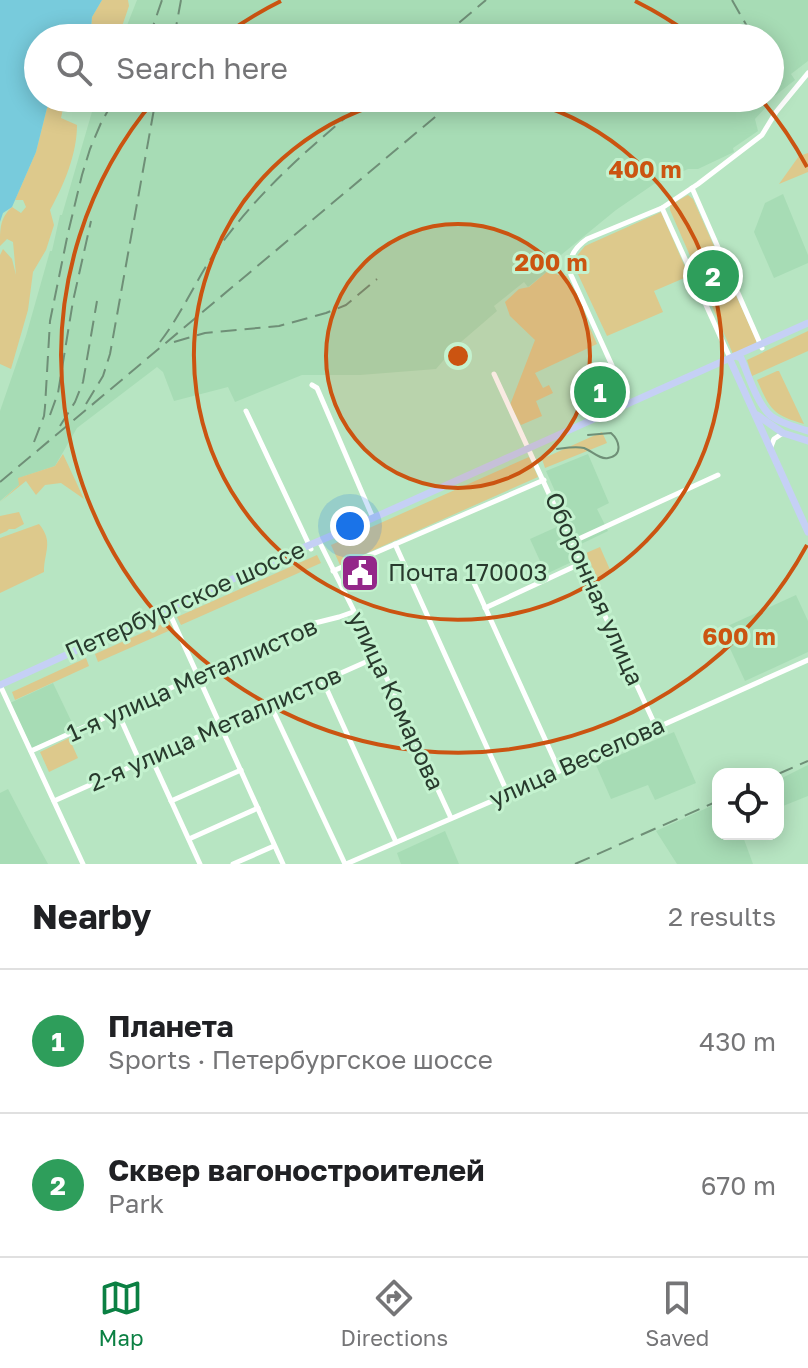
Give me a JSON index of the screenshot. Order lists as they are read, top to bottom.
{
  "streets": {
    "main road": ["Петербургское шоссе"],
    "street": [
      "Оборонная улица",
      "1-я улица Металлистов",
      "улица Комарова",
      "2-я улица Металлистов",
      "улица Веселова"
    ]
  },
  "crossings": [
    ["Оборонная улица", "Петербургское шоссе"],
    ["Оборонная улица", "улица Веселова"],
    ["Петербургское шоссе", "улица Комарова"],
    ["1-я улица Металлистов", "улица Комарова"],
    ["улица Комарова", "2-я улица Металлистов"],
    ["улица Комарова", "улица Веселова"]
  ],
  "places": {
    "public building": ["Почта 170003"]
  },
  "page": {
    "search": "Search here",
    "pins": ["2", "1"],
    "heading": ["Nearby", "2 results"],
    "list": [
      {
        "mark": "1",
        "name": "Планета",
        "note": "Sports · Петербургское шоссе",
        "value": "430 m"
      },
      {
        "mark": "2",
        "name": "Сквер вагоностроителей",
        "note": "Park",
        "value": "670 m"
      }
    ],
    "nav": ["Map", "Directions", "Saved"]
  },
  "rings": ["400 m", "200 m", "600 m"]
}
